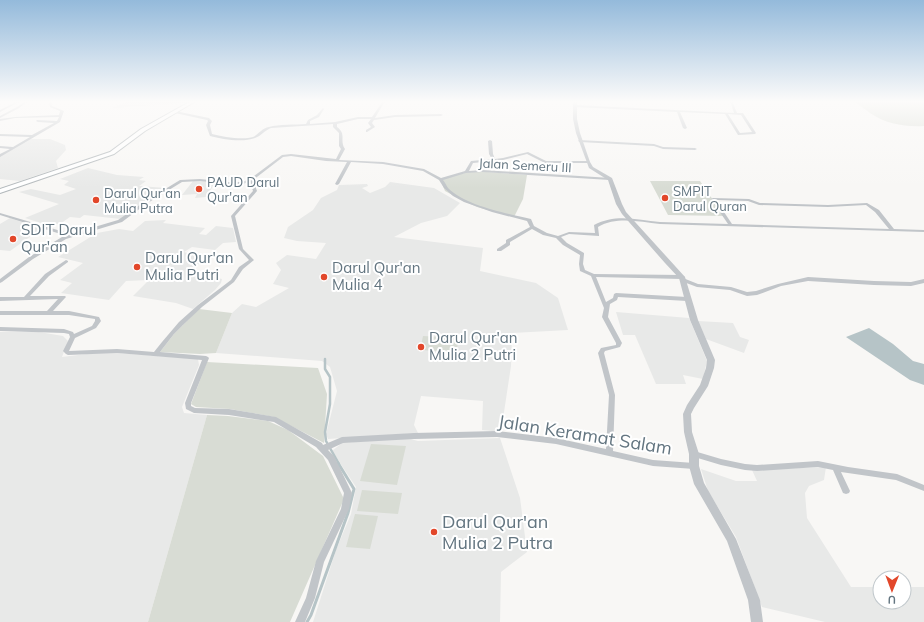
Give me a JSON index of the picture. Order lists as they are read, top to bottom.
{
  "streets": {
    "street": ["Jalan Semeru III", "Jalan Keramat Salam"]
  },
  "places": [
    "PAUD Darul Qur'an",
    "SMPIT Darul Quran",
    "Darul Qur'an Mulia Putra",
    "SDIT Darul Qur'an",
    "Darul Qur'an Mulia Putri",
    "Darul Qur'an Mulia 4",
    "Darul Qur'an Mulia 2 Putri",
    "Darul Qur'an Mulia 2 Putra"
  ],
  "north": "bottom"
}
